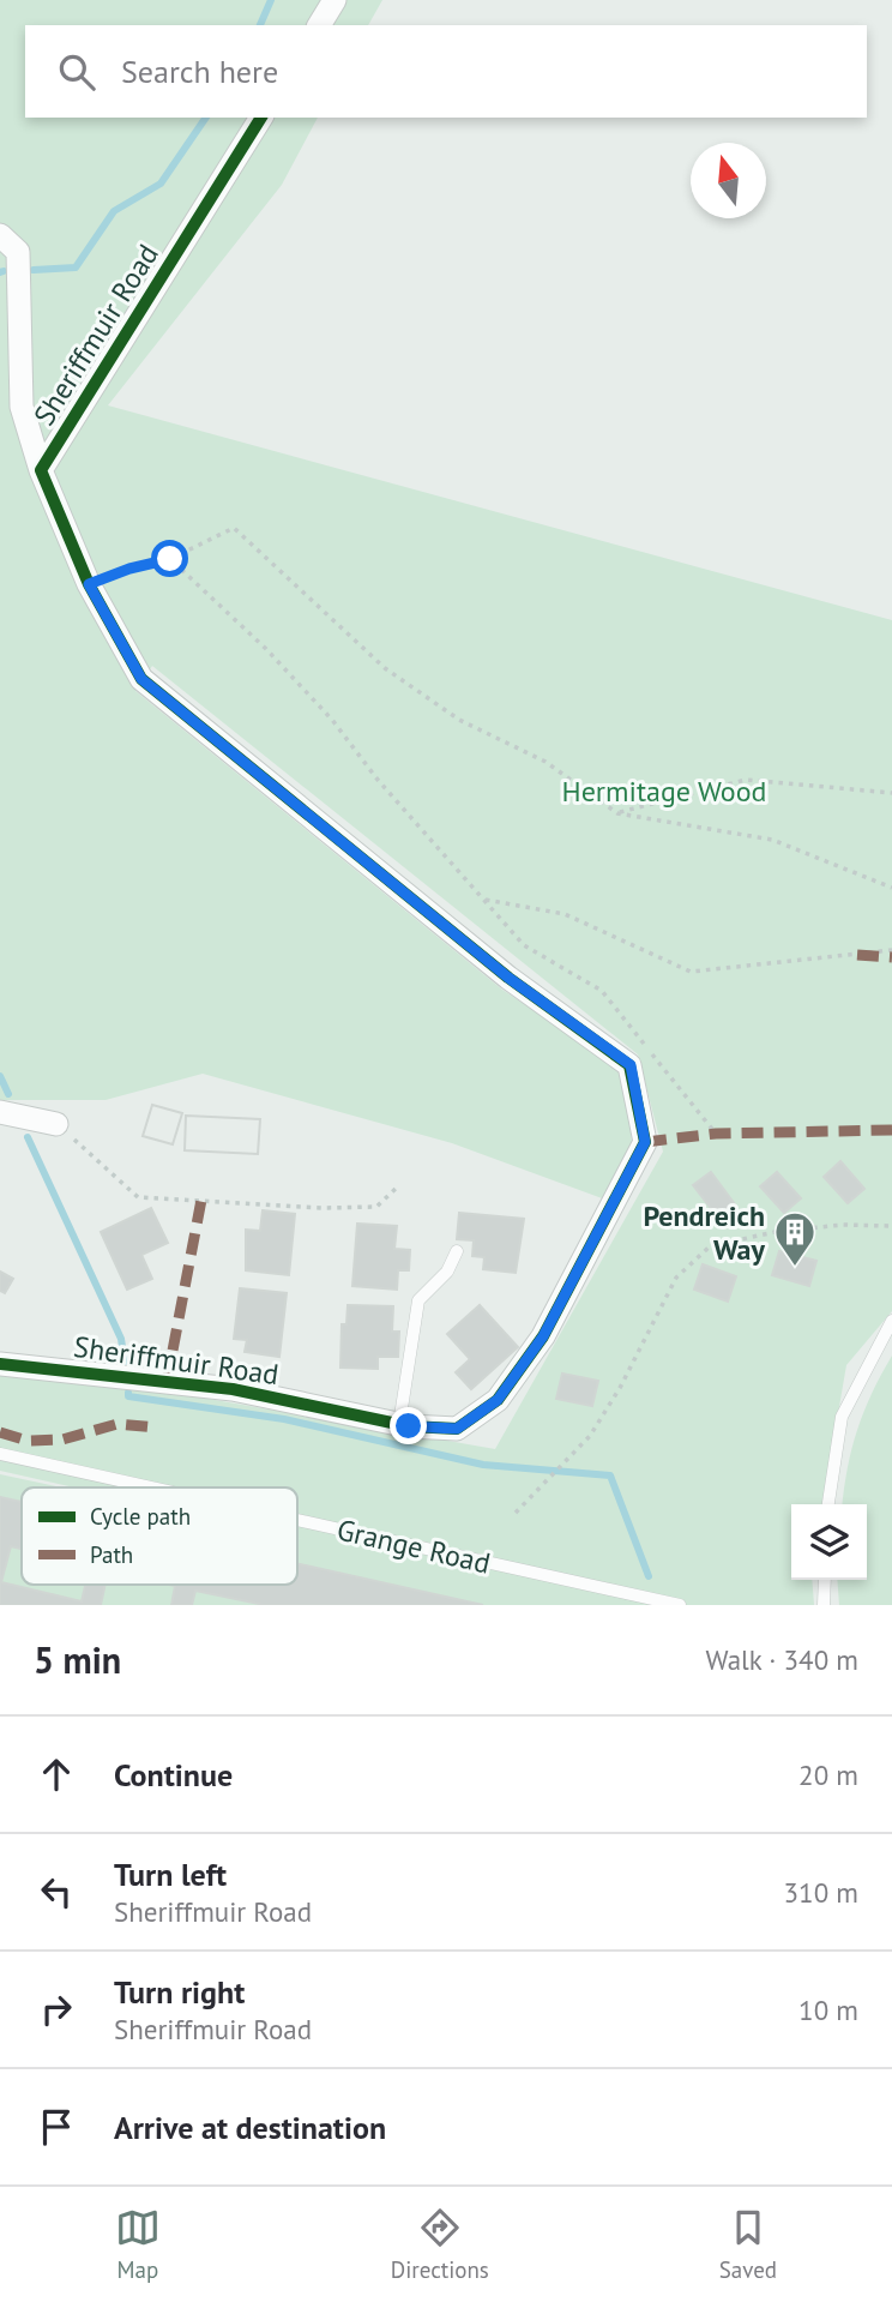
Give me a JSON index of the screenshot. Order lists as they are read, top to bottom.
{
  "streets": {
    "street": ["Sheriffmuir Road"],
    "lane": ["Grange Road"]
  },
  "parks": ["Hermitage Wood"],
  "places": {
    "building": ["Pendreich Way"]
  },
  "legend": ["Cycle path", "Path"],
  "north": "top",
  "page": {
    "search": "Search here",
    "heading": ["5 min", "Walk · 340 m"],
    "list": [
      ["Continue", "20 m"],
      ["Turn left", "Sheriffmuir Road", "310 m"],
      ["Turn right", "Sheriffmuir Road", "10 m"],
      "Arrive at destination"
    ],
    "nav": ["Map", "Directions", "Saved"]
  }
}
